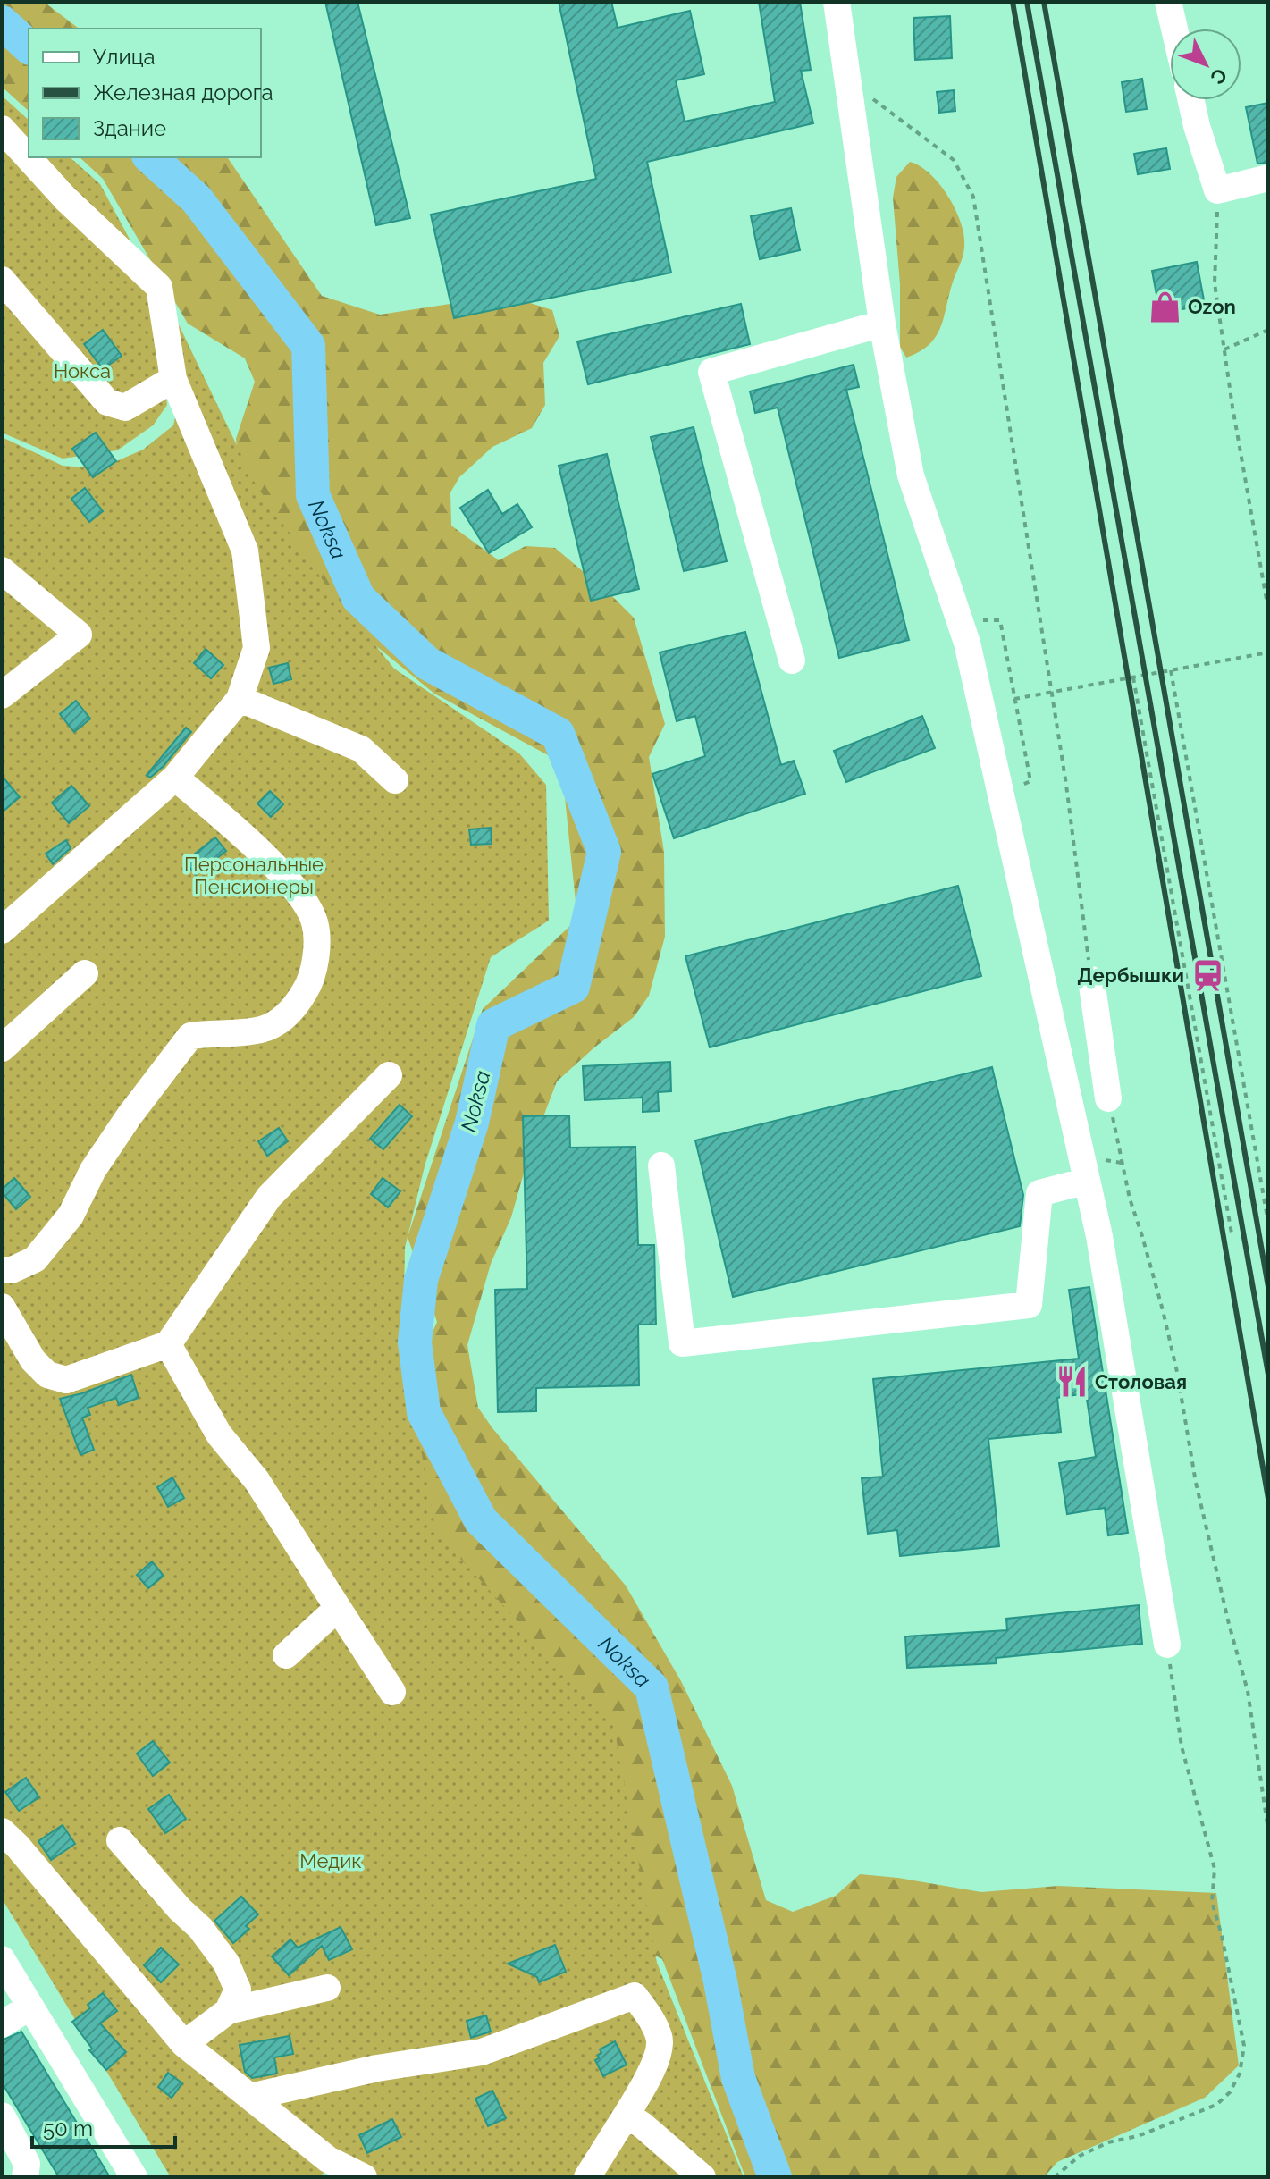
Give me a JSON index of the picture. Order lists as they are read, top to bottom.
{
  "water": ["Noksa"],
  "parks": ["Нокса", "Персональные Пенсионеры", "Медик"],
  "places": {
    "shop": ["Ozon"],
    "station": ["Дербышки"],
    "restaurant": ["Столовая"]
  },
  "legend": ["Улица", "Железная дорога", "Здание"],
  "scale_bar": "50 m",
  "north": "bottom right"
}
